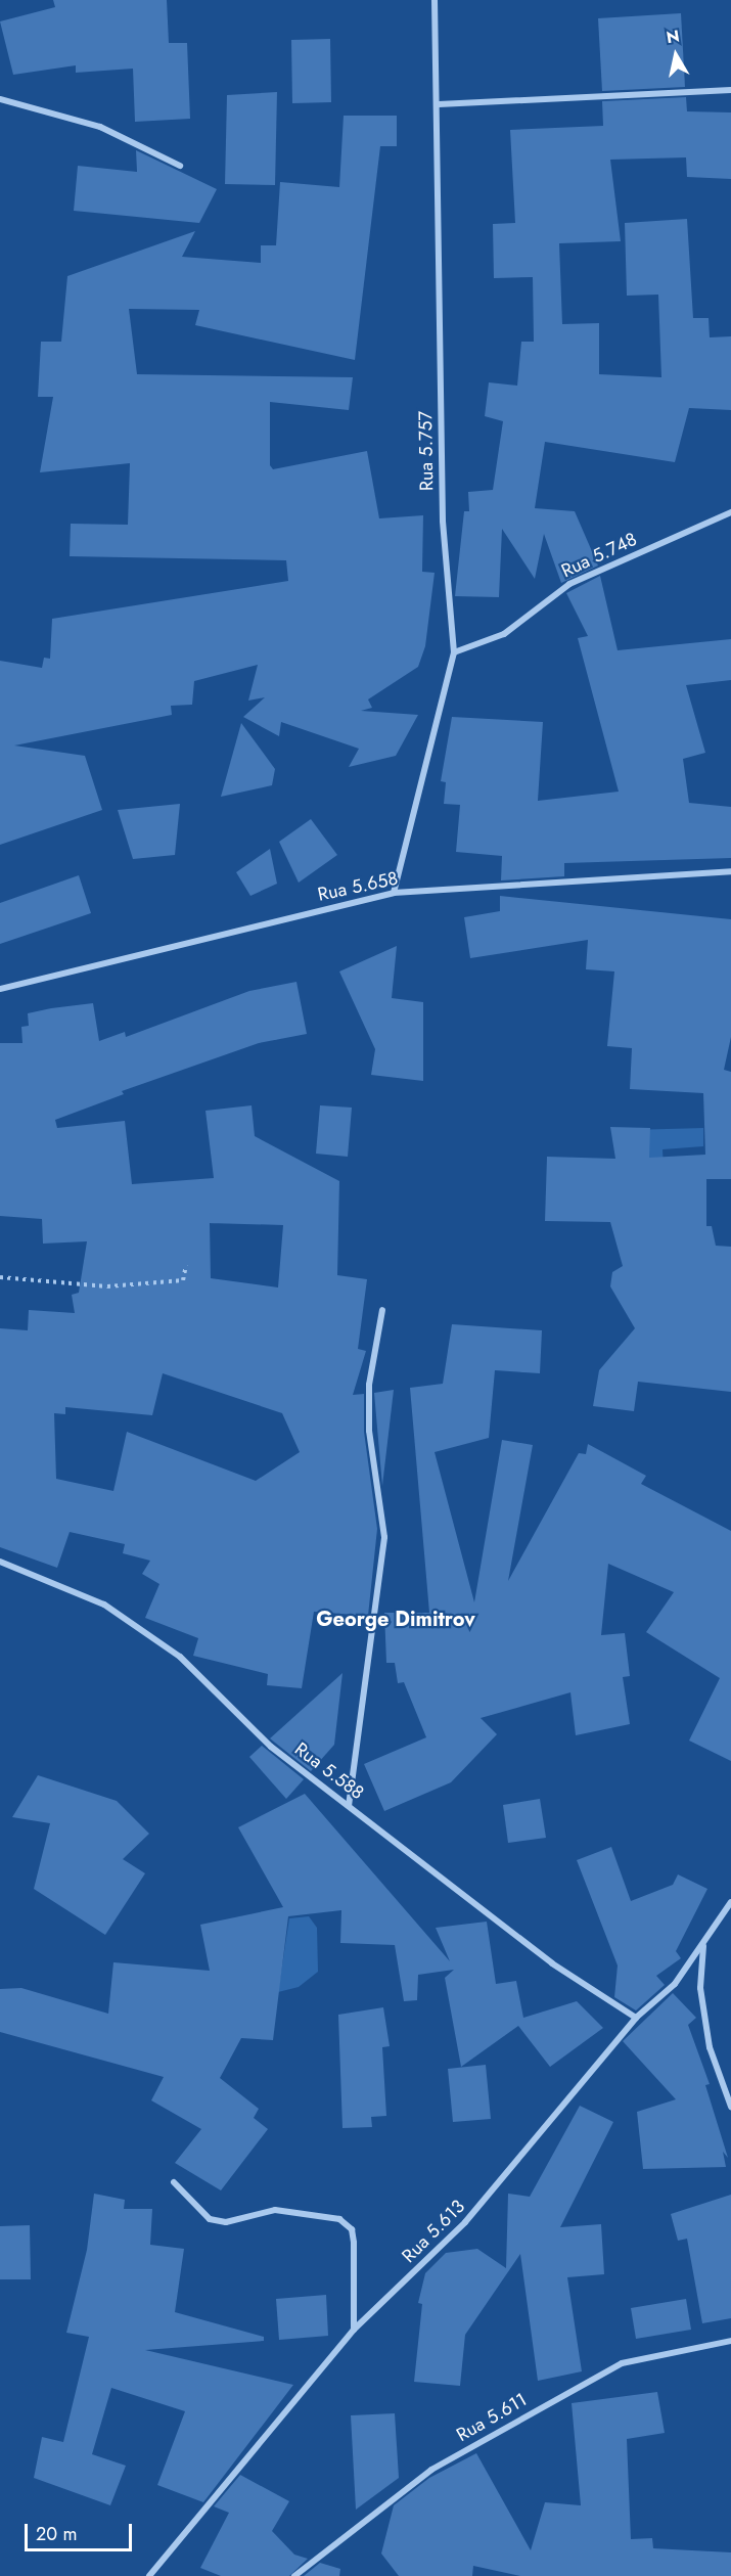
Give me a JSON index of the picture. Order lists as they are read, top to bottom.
{
  "streets": {
    "street": [
      "Rua 5.757",
      "Rua 5.748",
      "Rua 5.658",
      "Rua 5.588",
      "Rua 5.613",
      "Rua 5.611"
    ]
  },
  "crossings": [
    ["Rua 5.757", "Rua 5.748"],
    ["Rua 5.757", "Rua 5.658"],
    ["Rua 5.588", "Rua 5.613"]
  ],
  "districts": ["George Dimitrov"],
  "scale_bar": "20 m",
  "north": "top"
}
